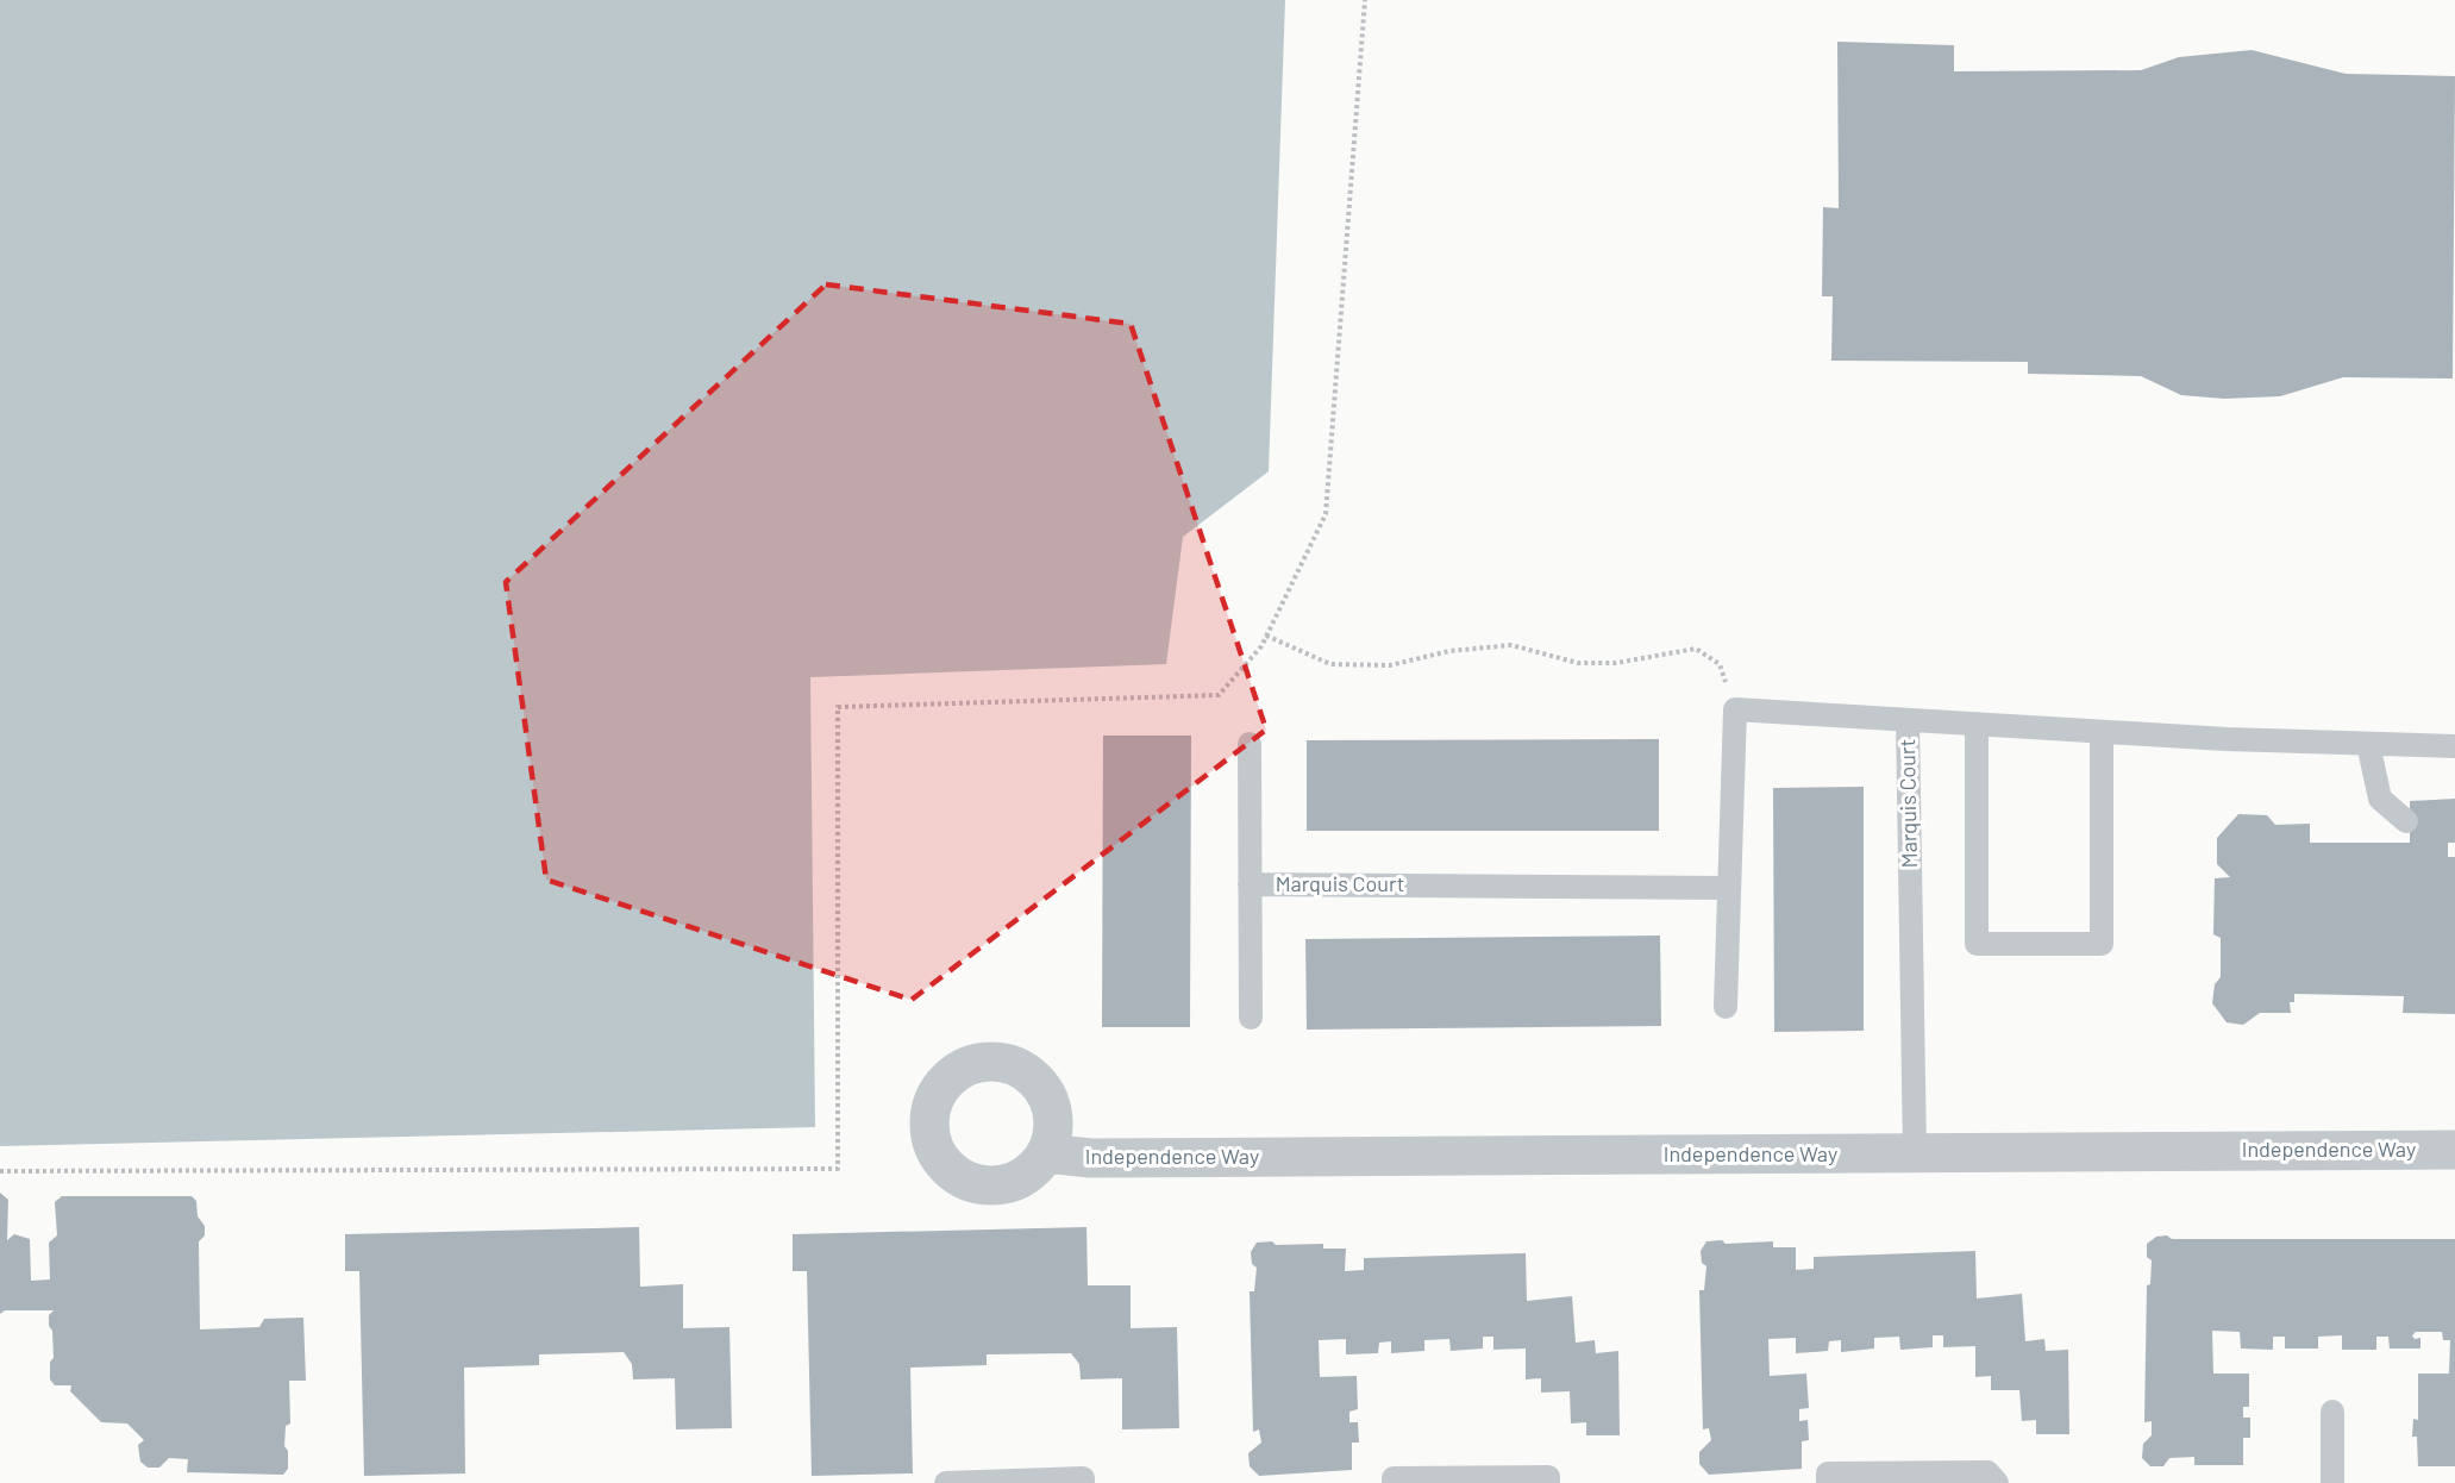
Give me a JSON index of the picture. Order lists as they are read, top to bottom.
{
  "streets": {
    "street": ["Independence Way"],
    "lane": ["Marquis Court"]
  },
  "crossings": [
    ["Marquis Court", "Independence Way"]
  ]
}
